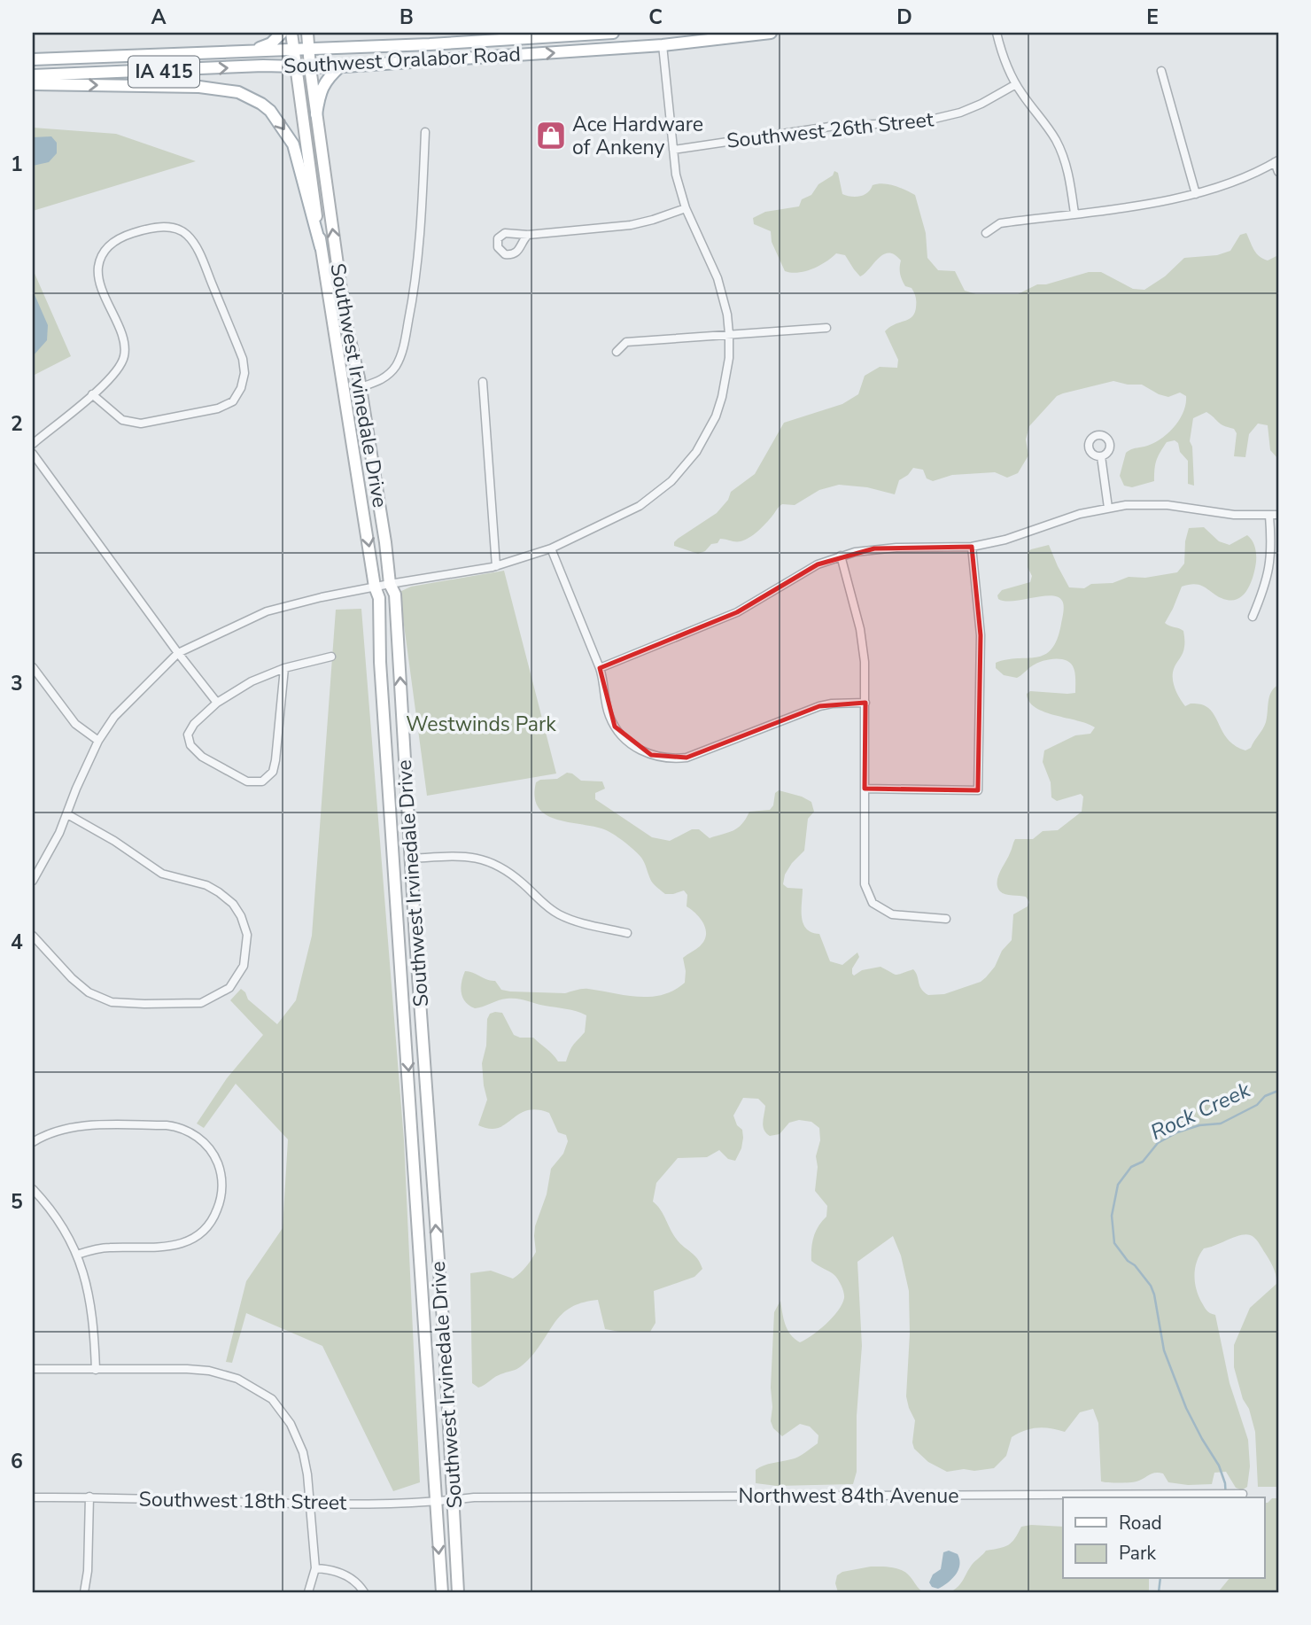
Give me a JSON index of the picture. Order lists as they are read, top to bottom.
{
  "streets": {
    "main road": ["Southwest Oralabor Road", "IA 415", "Southwest Irvinedale Drive"],
    "street": ["Southwest 26th Street", "Northwest 84th Avenue", "Southwest 18th Street"]
  },
  "crossings": [
    ["Southwest Oralabor Road", "Southwest Irvinedale Drive"],
    ["Southwest Irvinedale Drive", "Northwest 84th Avenue"],
    ["Southwest Irvinedale Drive", "Southwest 18th Street"],
    ["Northwest 84th Avenue", "Southwest 18th Street"]
  ],
  "water": ["Rock Creek"],
  "parks": ["Westwinds Park"],
  "places": {
    "shop": ["Ace Hardware of Ankeny"]
  },
  "legend": ["Road", "Park"],
  "grid": {
    "columns": [
      "A",
      "B",
      "C",
      "D",
      "E"
    ],
    "rows": [
      "1",
      "2",
      "3",
      "4",
      "5",
      "6"
    ]
  }
}
